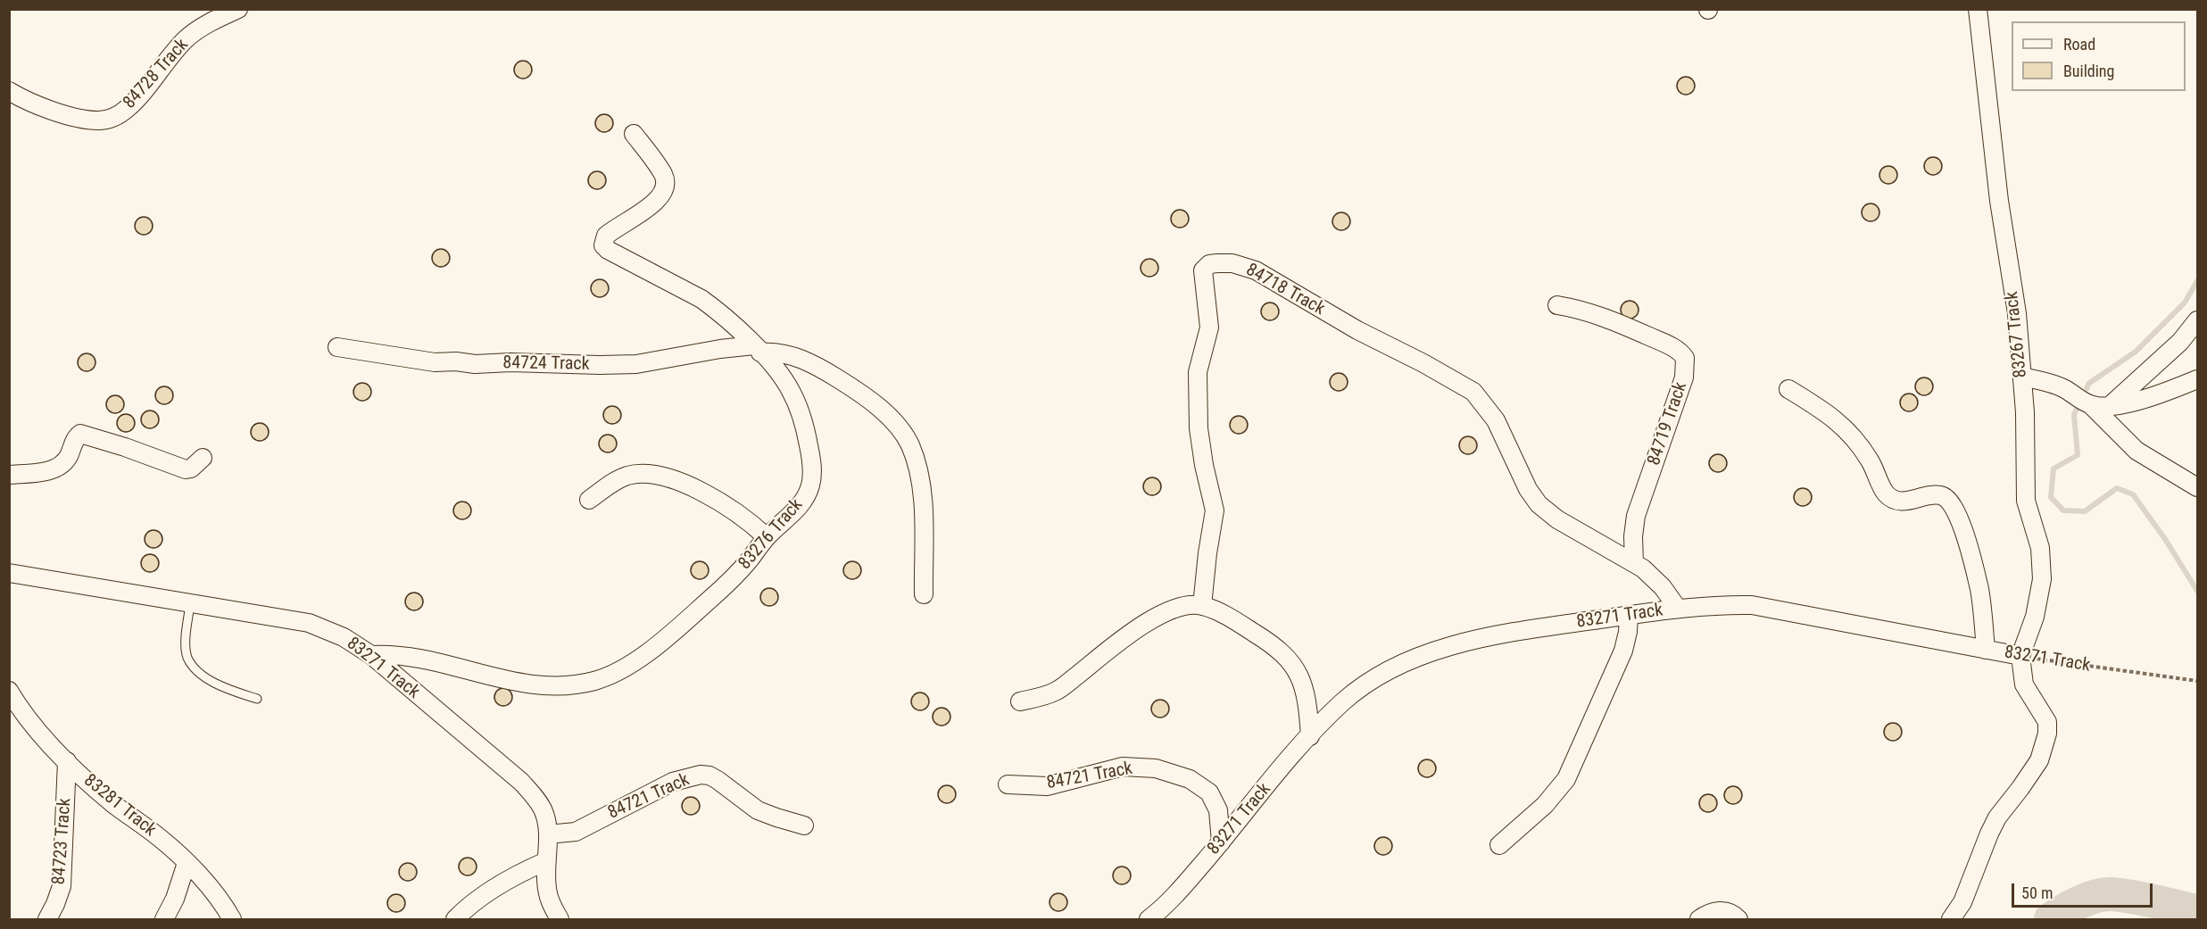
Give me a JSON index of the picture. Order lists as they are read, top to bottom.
{
  "streets": {
    "street": [
      "84728 Track",
      "84718 Track",
      "83267 Track",
      "84724 Track",
      "84719 Track",
      "83276 Track",
      "83271 Track",
      "84721 Track",
      "83281 Track",
      "84723 Track"
    ]
  },
  "crossings": [
    ["84718 Track", "84719 Track"],
    ["84718 Track", "83271 Track"],
    ["83267 Track", "83271 Track"],
    ["84724 Track", "83276 Track"],
    ["83276 Track", "83271 Track"],
    ["83271 Track", "84721 Track"],
    ["83281 Track", "84723 Track"]
  ],
  "legend": ["Road", "Building"],
  "scale_bar": "50 m"
}
